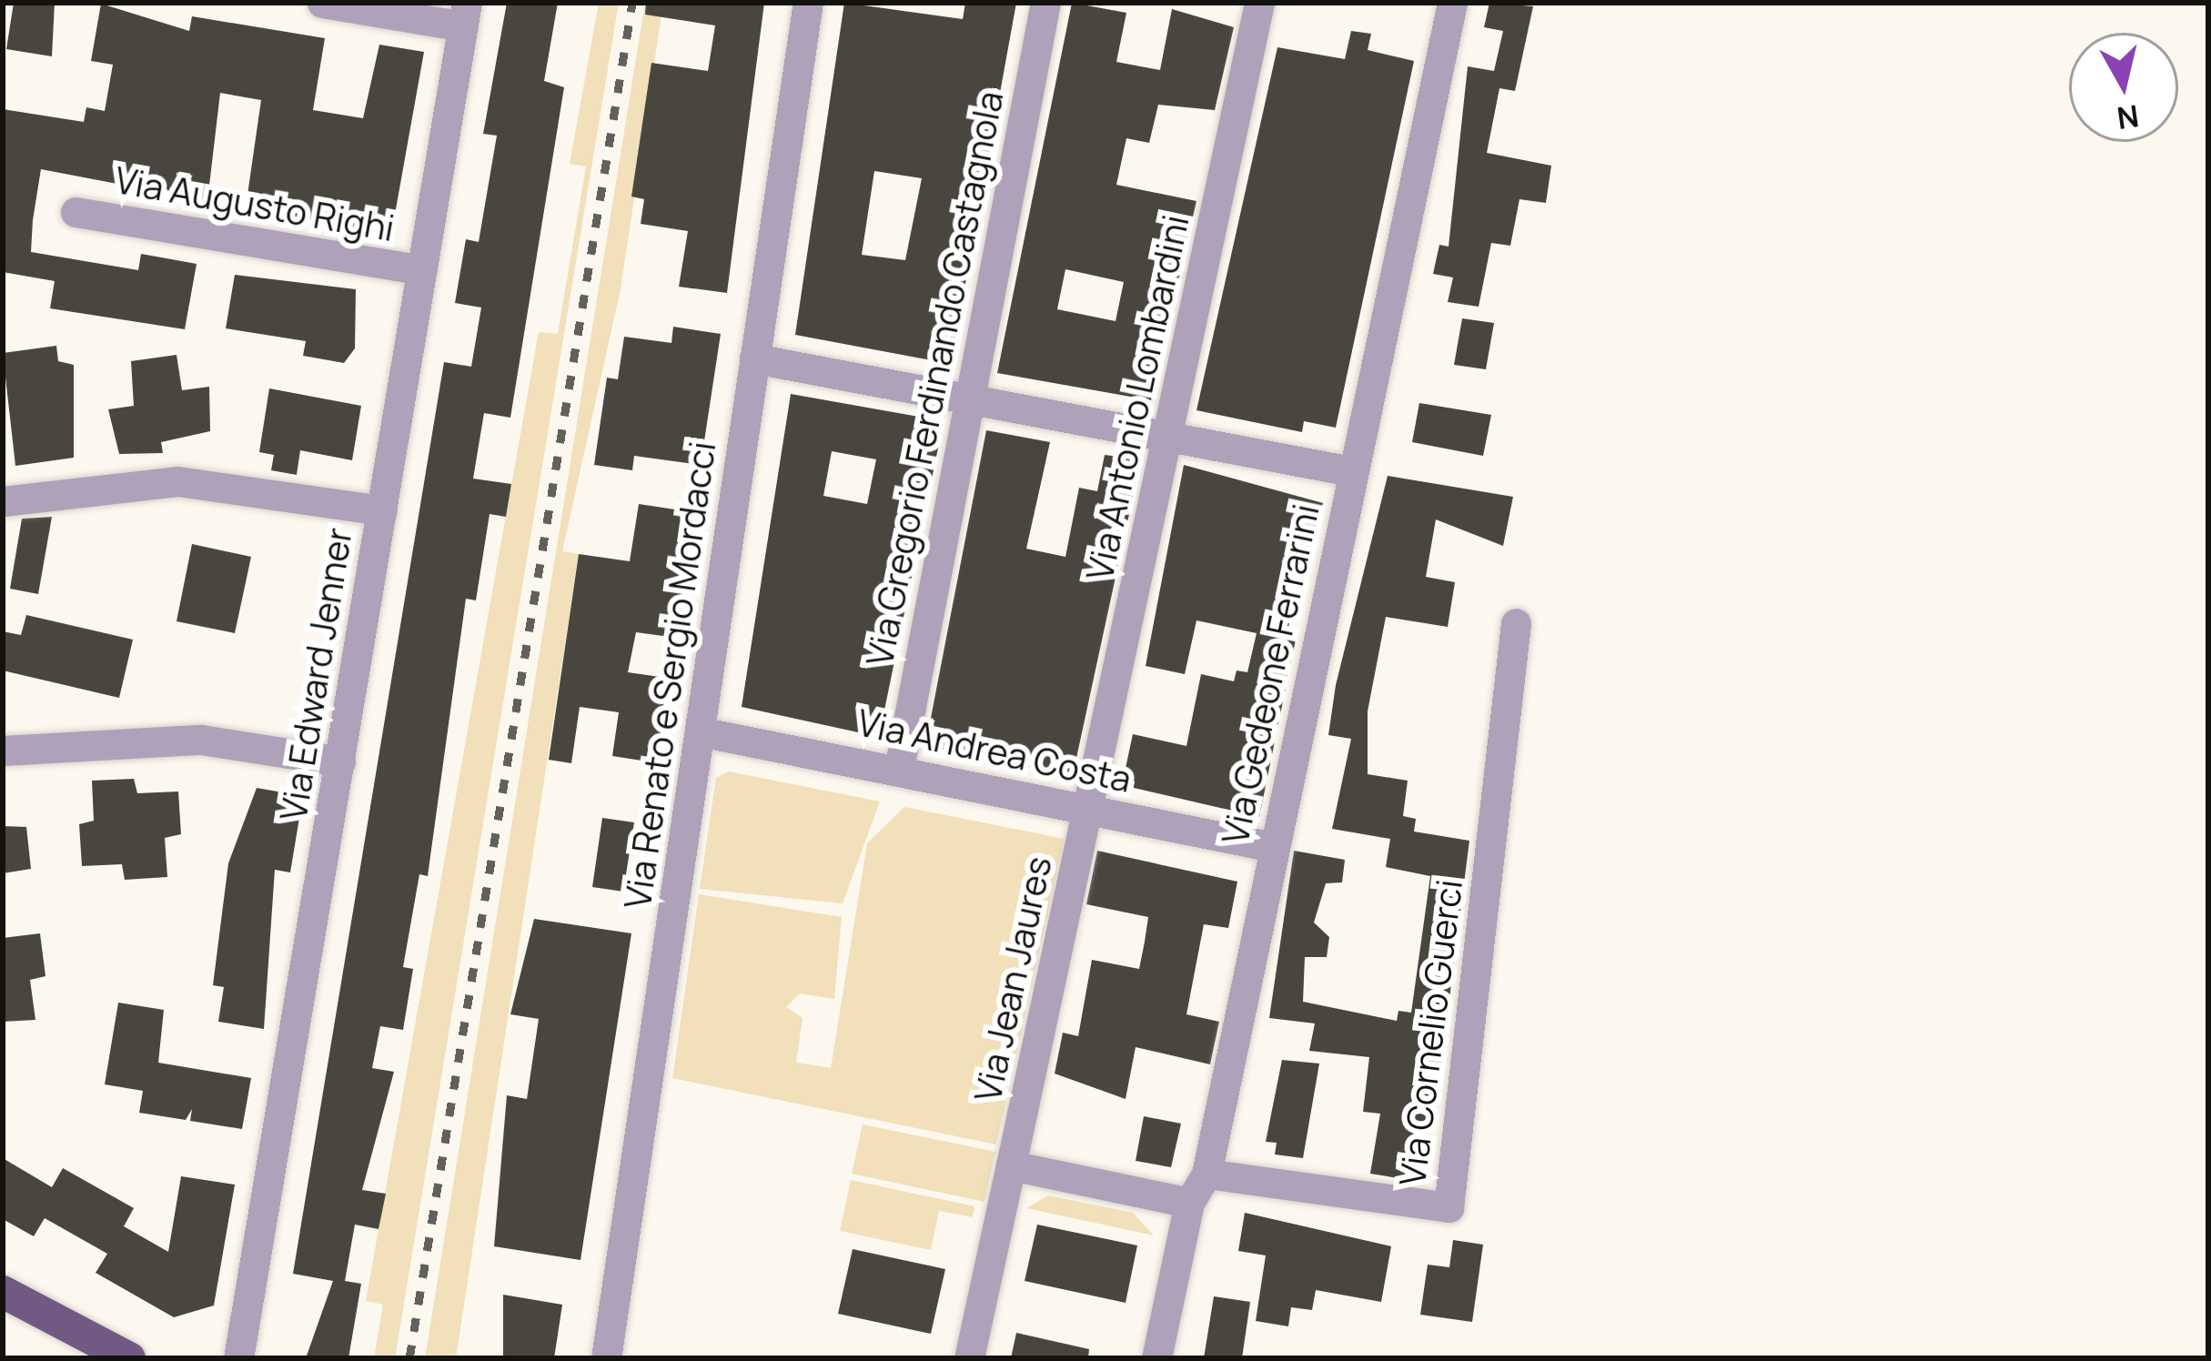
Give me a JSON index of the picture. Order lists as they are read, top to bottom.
{
  "streets": {
    "street": [
      "Via Augusto Righi",
      "Via Gregorio Ferdinando Castagnola",
      "Via Antonio Lombardini",
      "Via Edward Jenner",
      "Via Gedeone Ferrarini",
      "Via Renato e Sergio Mordacci",
      "Via Andrea Costa",
      "Via Jean Jaures",
      "Via Cornelio Guerci"
    ]
  },
  "crossings": [
    ["Via Augusto Righi", "Via Edward Jenner"],
    ["Via Gregorio Ferdinando Castagnola", "Via Andrea Costa"],
    ["Via Antonio Lombardini", "Via Andrea Costa"],
    ["Via Antonio Lombardini", "Via Jean Jaures"],
    ["Via Gedeone Ferrarini", "Via Andrea Costa"],
    ["Via Gedeone Ferrarini", "Via Cornelio Guerci"],
    ["Via Renato e Sergio Mordacci", "Via Andrea Costa"],
    ["Via Andrea Costa", "Via Jean Jaures"]
  ],
  "north": "bottom"
}
